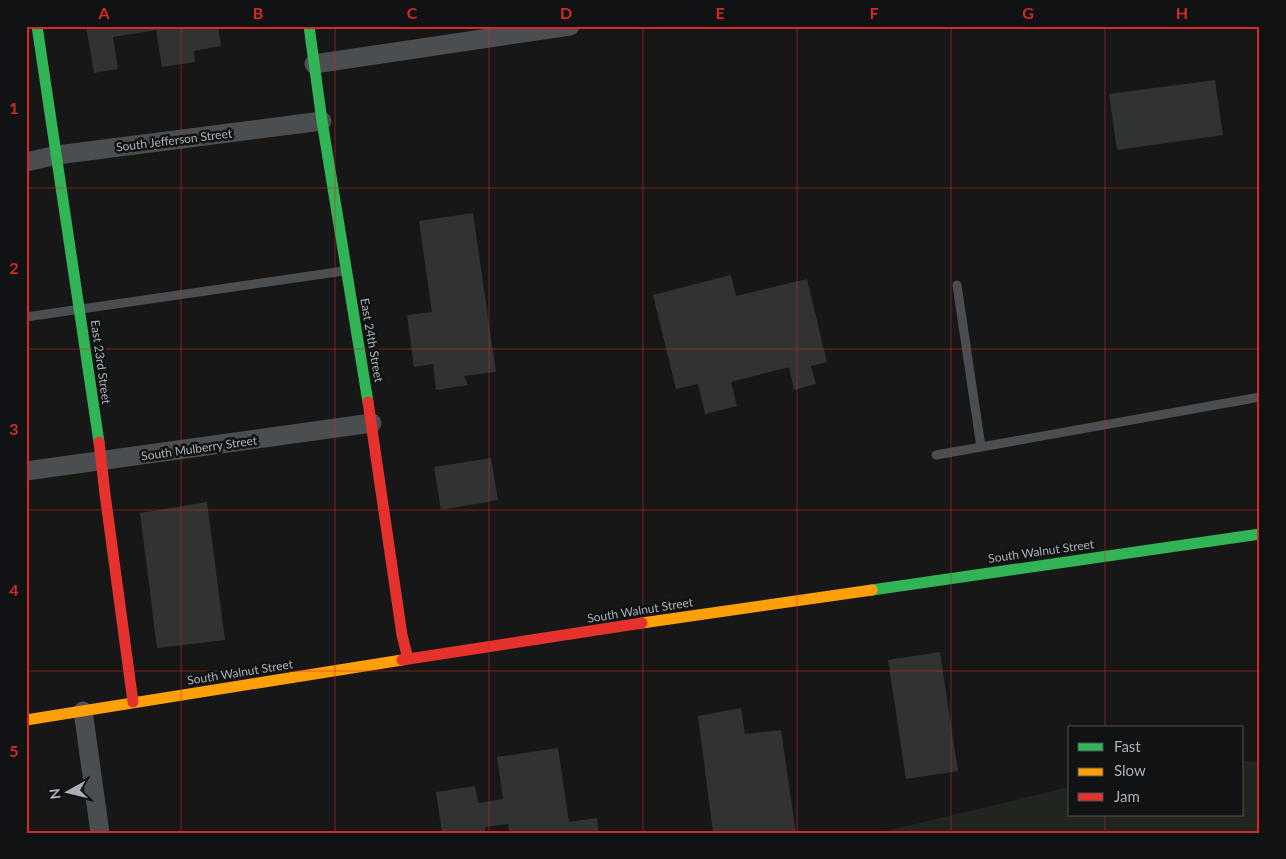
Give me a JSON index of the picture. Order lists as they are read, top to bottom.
{
  "streets": {
    "street": [
      "South Jefferson Street",
      "East 24th Street",
      "East 23rd Street",
      "South Mulberry Street",
      "South Walnut Street"
    ]
  },
  "crossings": [
    ["South Jefferson Street", "East 24th Street"],
    ["South Jefferson Street", "East 23rd Street"],
    ["East 24th Street", "South Mulberry Street"],
    ["East 24th Street", "South Walnut Street"],
    ["East 23rd Street", "South Mulberry Street"],
    ["East 23rd Street", "South Walnut Street"]
  ],
  "legend": ["Fast", "Slow", "Jam"],
  "north": "left",
  "grid": {
    "columns": [
      "A",
      "B",
      "C",
      "D",
      "E",
      "F",
      "G",
      "H"
    ],
    "rows": [
      "1",
      "2",
      "3",
      "4",
      "5"
    ]
  }
}
